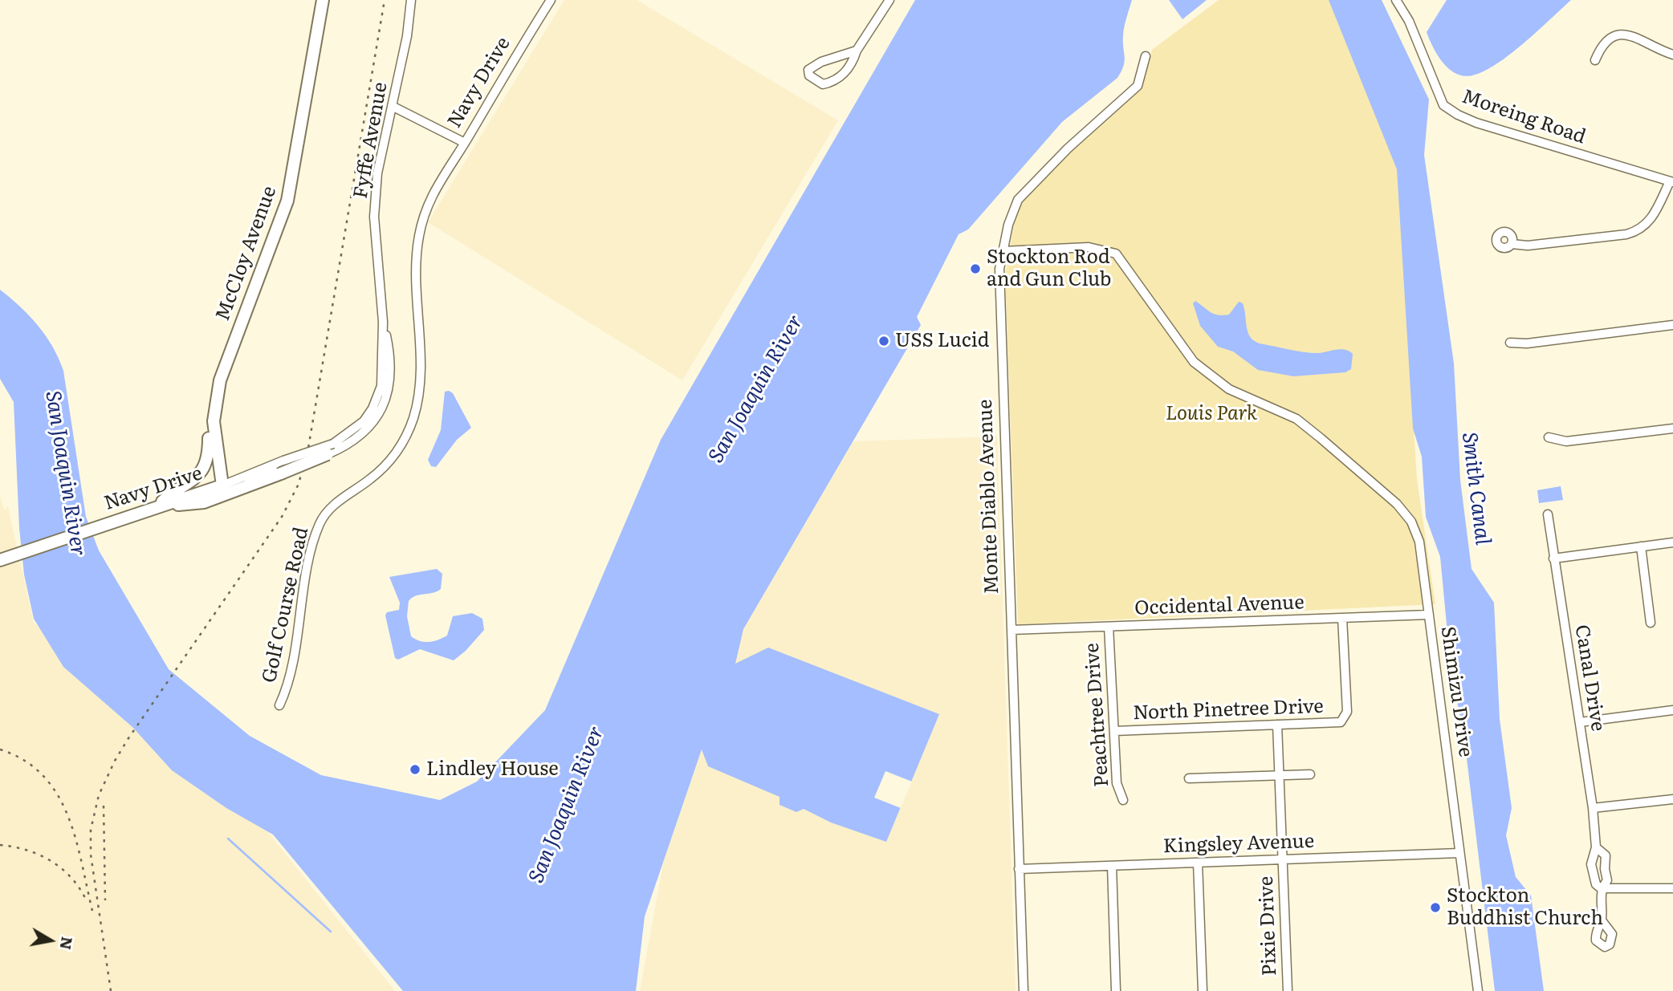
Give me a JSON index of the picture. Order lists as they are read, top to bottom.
{
  "streets": {
    "street": [
      "Navy Drive",
      "Moreing Road",
      "Fyffe Avenue",
      "McCloy Avenue",
      "Monte Diablo Avenue",
      "Golf Course Road",
      "Occidental Avenue",
      "Canal Drive",
      "Shimizu Drive",
      "North Pinetree Drive",
      "Peachtree Drive",
      "Kingsley Avenue",
      "Pixie Drive"
    ]
  },
  "crossings": [
    ["Navy Drive", "McCloy Avenue"],
    ["Navy Drive", "Golf Course Road"],
    ["Monte Diablo Avenue", "Occidental Avenue"],
    ["Monte Diablo Avenue", "Shimizu Drive"],
    ["Monte Diablo Avenue", "Kingsley Avenue"],
    ["Occidental Avenue", "Shimizu Drive"],
    ["Occidental Avenue", "North Pinetree Drive"],
    ["Occidental Avenue", "Peachtree Drive"],
    ["Shimizu Drive", "Kingsley Avenue"],
    ["North Pinetree Drive", "Peachtree Drive"],
    ["North Pinetree Drive", "Pixie Drive"],
    ["Kingsley Avenue", "Pixie Drive"]
  ],
  "water": ["San Joaquin River", "Smith Canal"],
  "parks": ["Louis Park"],
  "places": [
    "Stockton Rod and Gun Club",
    "USS Lucid",
    "Lindley House",
    "Stockton Buddhist Church"
  ],
  "north": "right"
}
